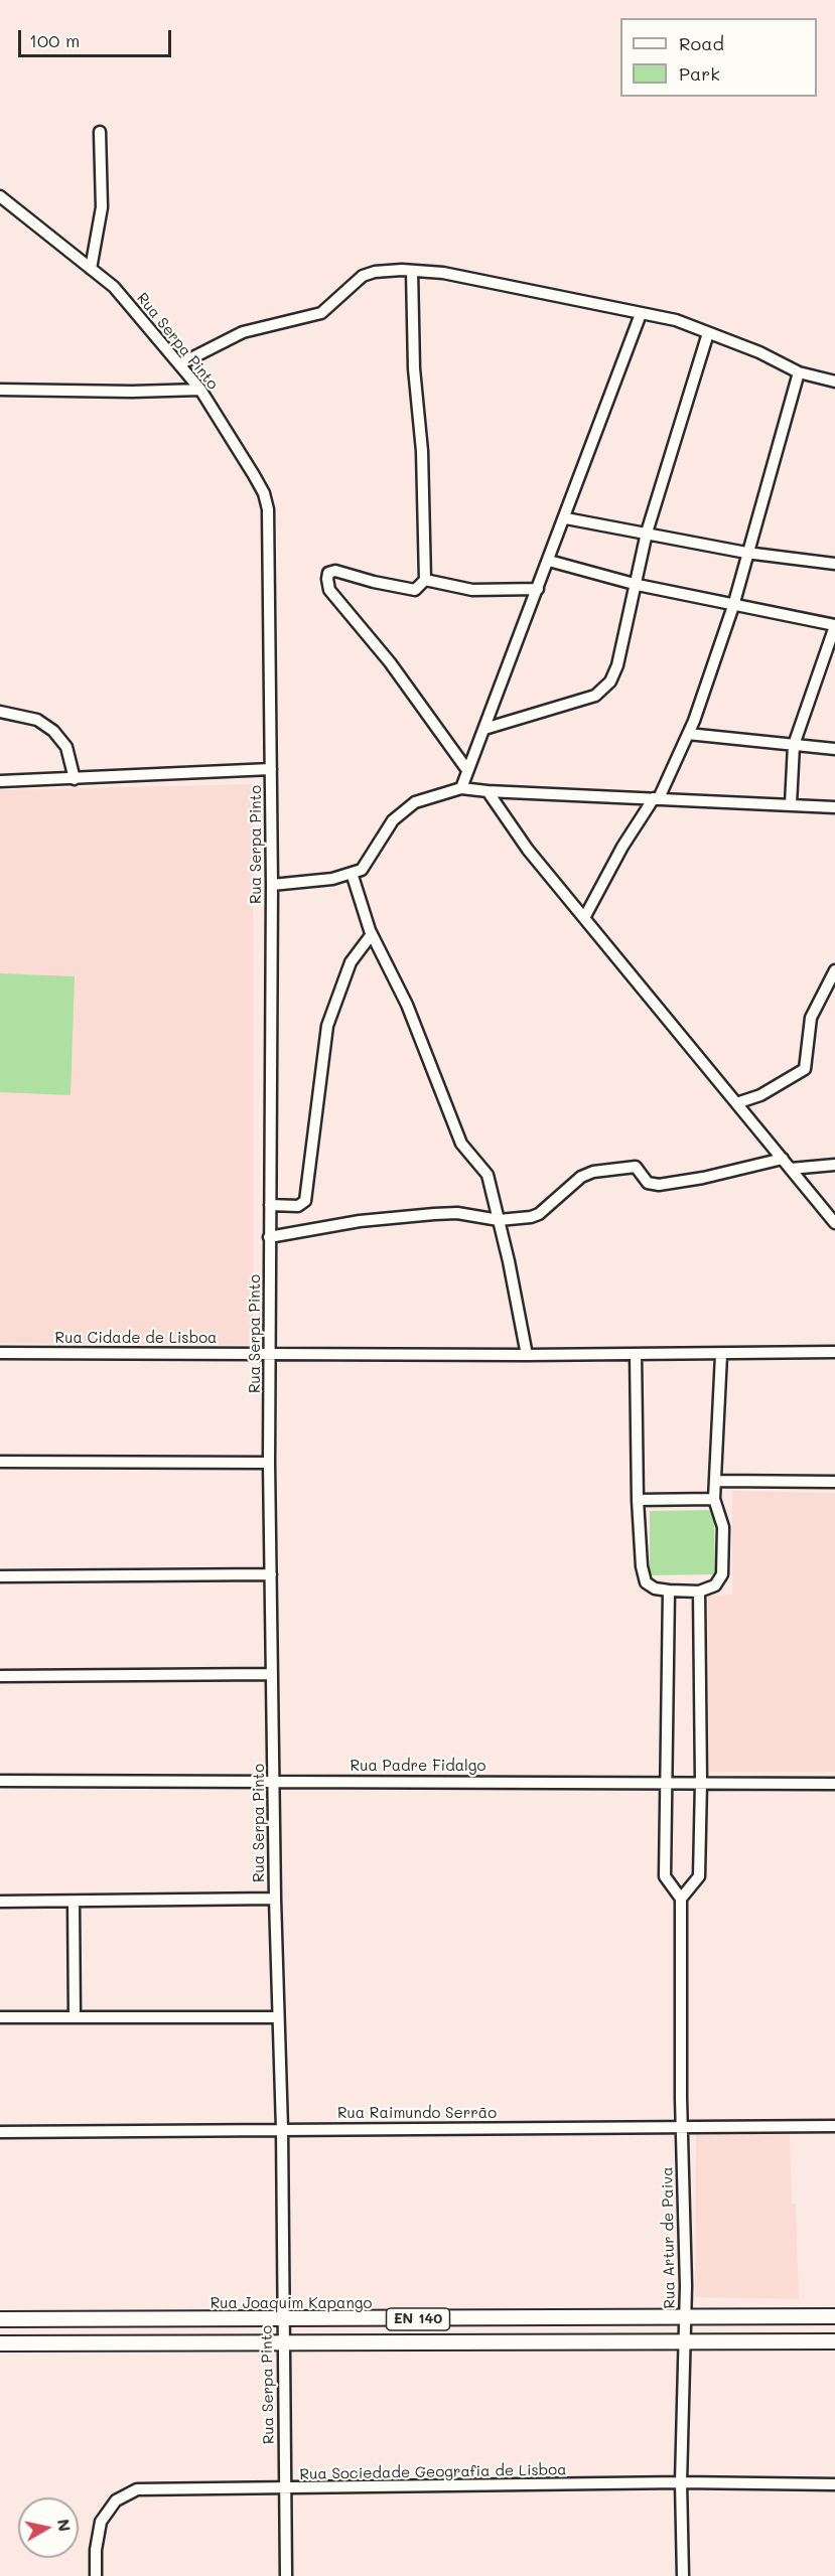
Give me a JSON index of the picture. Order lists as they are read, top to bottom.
{
  "streets": {
    "main road": ["Rua Joaquim Kapango", "EN 140"],
    "street": [
      "Rua Serpa Pinto",
      "Rua Cidade de Lisboa",
      "Rua Padre Fidalgo",
      "Rua Raimundo Serrão",
      "Rua Artur de Paiva",
      "Rua Sociedade Geografia de Lisboa"
    ]
  },
  "crossings": [
    ["Rua Serpa Pinto", "Rua Cidade de Lisboa"],
    ["Rua Serpa Pinto", "Rua Padre Fidalgo"],
    ["Rua Serpa Pinto", "Rua Raimundo Serrão"],
    ["Rua Serpa Pinto", "Rua Joaquim Kapango"],
    ["Rua Serpa Pinto", "EN 140"],
    ["Rua Serpa Pinto", "Rua Sociedade Geografia de Lisboa"],
    ["Rua Raimundo Serrão", "Rua Artur de Paiva"],
    ["Rua Artur de Paiva", "Rua Joaquim Kapango"],
    ["Rua Artur de Paiva", "EN 140"],
    ["Rua Artur de Paiva", "Rua Sociedade Geografia de Lisboa"]
  ],
  "legend": ["Road", "Park"],
  "scale_bar": "100 m",
  "north": "right"
}
